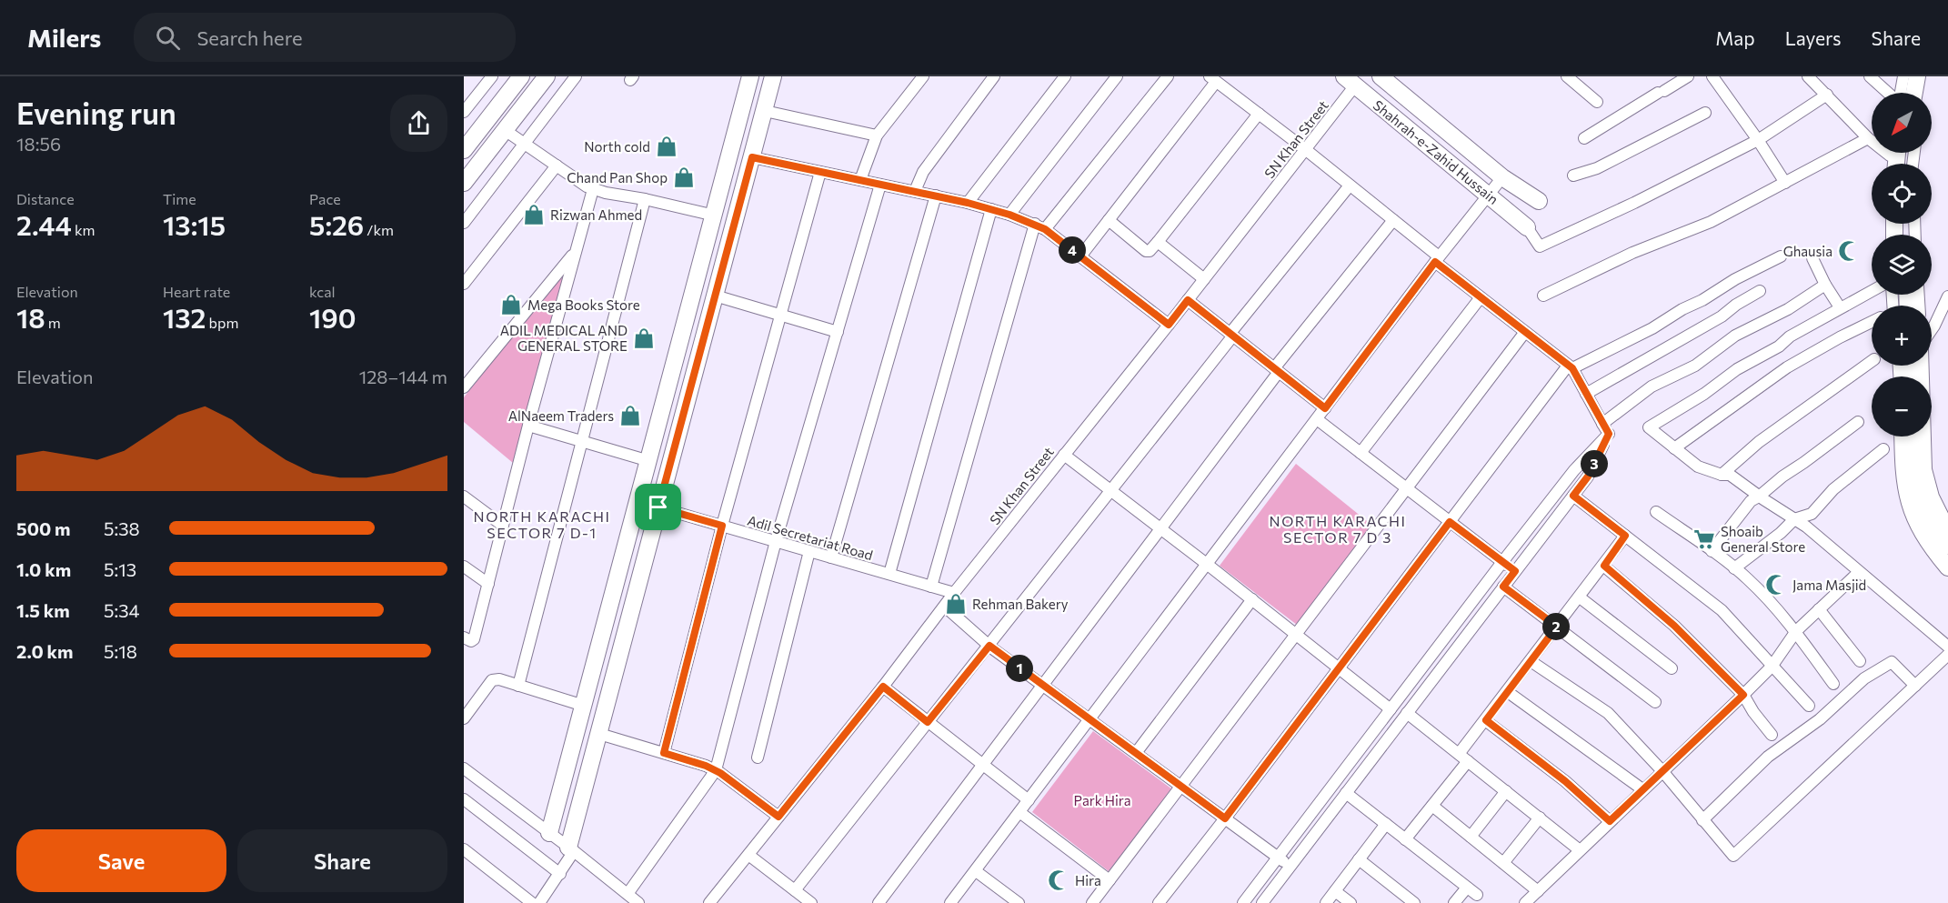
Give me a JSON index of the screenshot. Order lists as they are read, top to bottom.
{
  "streets": {
    "street": ["SN Khan Street", "Shahrah-e-Zahid Hussain", "Adil Secretariat Road"]
  },
  "crossings": [
    ["SN Khan Street", "Shahrah-e-Zahid Hussain"],
    ["SN Khan Street", "Adil Secretariat Road"]
  ],
  "districts": ["NORTH KARACHI SECTOR 7 D-1", "NORTH KARACHI SECTOR 7 D 3"],
  "parks": ["Park Hira"],
  "places": {
    "shop": [
      "North cold",
      "Chand Pan Shop",
      "Rizwan Ahmed",
      "Mega Books Store",
      "ADIL MEDICAL AND GENERAL STORE",
      "AlNaeem Traders",
      "Rehman Bakery"
    ],
    "mosque": ["Ghausia", "Jama Masjid", "Hira"],
    "supermarket": ["Shoaib General Store"]
  },
  "north": "bottom left",
  "page": {
    "header": "Milers",
    "search": "Search here",
    "nav": ["Map", "Layers", "Share"],
    "heading": ["Evening run", "18:56"],
    "map_buttons": ["+", "−"],
    "stats": [
      ["Distance", "2.44 km"],
      ["Time", "13:15"],
      ["Pace", "5:26 /km"],
      ["Elevation", "18 m"],
      ["Heart rate", "132 bpm"],
      ["kcal", "190"]
    ],
    "pins": [
      "4",
      "3",
      "2",
      "1"
    ],
    "chart": ["Elevation", "128–144 m"],
    "list": [
      {
        "name": "500 m",
        "note": "5:38"
      },
      {
        "name": "1.0 km",
        "note": "5:13"
      },
      {
        "name": "1.5 km",
        "note": "5:34"
      },
      {
        "name": "2.0 km",
        "note": "5:18"
      }
    ],
    "buttons": ["Save", "Share"]
  }
}
